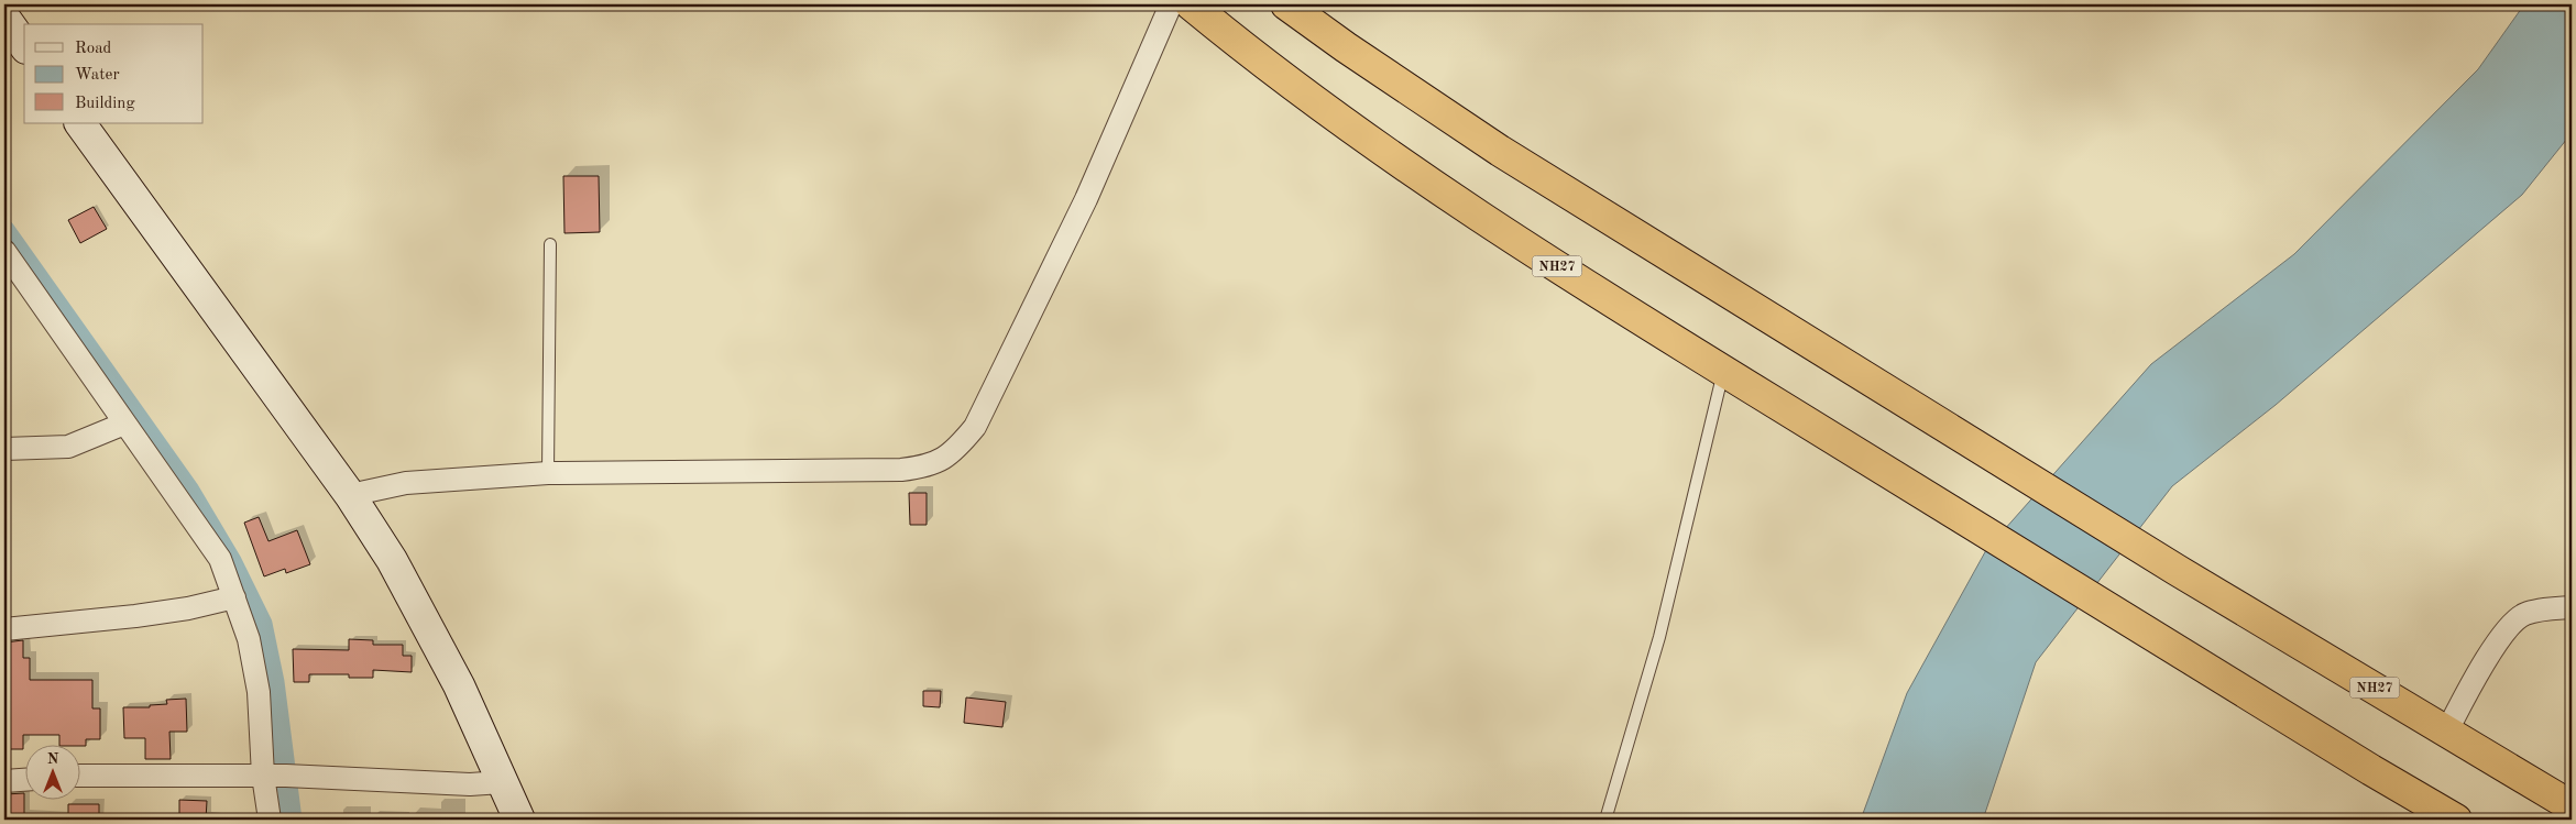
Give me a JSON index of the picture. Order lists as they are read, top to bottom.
{
  "streets": {
    "highway": ["NH27"]
  },
  "legend": ["Road", "Water", "Building"],
  "north": "top"
}
